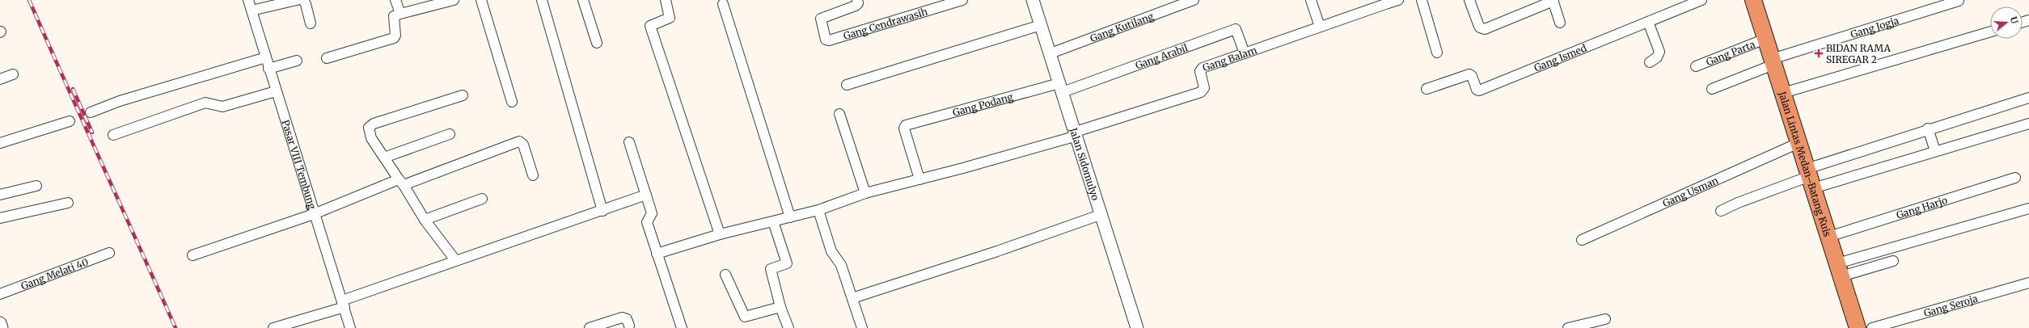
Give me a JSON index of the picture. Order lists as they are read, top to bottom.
{
  "streets": {
    "highway": ["Jalan Lintas Medan–Batang Kuis"],
    "street": [
      "Gang Cendrawasih",
      "Gang Kutilang",
      "Gang Jogja",
      "Gang Parta",
      "Gang Arabil",
      "Gang Ismed",
      "Gang Balam",
      "Gang Podang",
      "Pasar VIII Tembung",
      "Jalan Sidomulyo",
      "Gang Usman",
      "Gang Harjo",
      "Gang Melati 40",
      "Gang Seroja"
    ]
  },
  "crossings": [
    ["Gang Kutilang", "Jalan Sidomulyo"],
    ["Gang Jogja", "Jalan Lintas Medan–Batang Kuis"],
    ["Gang Parta", "Jalan Lintas Medan–Batang Kuis"],
    ["Gang Arabil", "Gang Balam"],
    ["Gang Arabil", "Gang Podang"],
    ["Gang Arabil", "Jalan Sidomulyo"],
    ["Gang Balam", "Jalan Sidomulyo"],
    ["Gang Podang", "Jalan Sidomulyo"],
    ["Jalan Lintas Medan–Batang Kuis", "Gang Usman"],
    ["Jalan Lintas Medan–Batang Kuis", "Gang Harjo"]
  ],
  "places": {
    "health": ["BIDAN RAMA SIREGAR 2"]
  },
  "north": "right"
}
